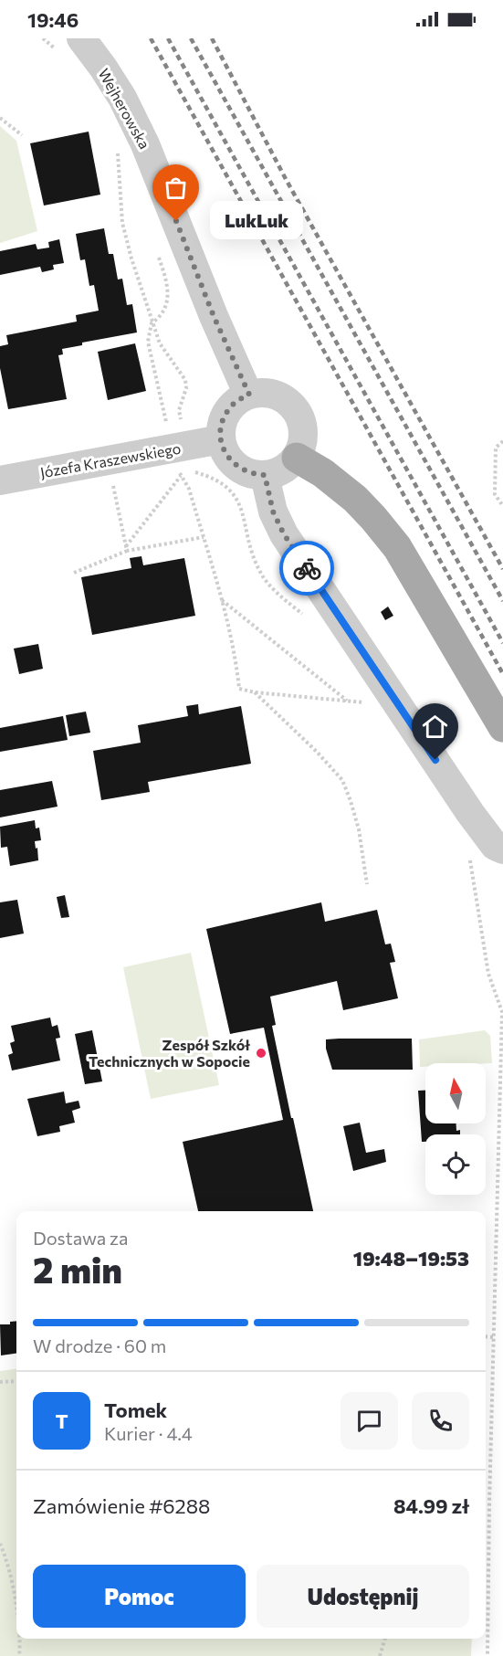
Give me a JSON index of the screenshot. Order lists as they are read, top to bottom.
{
  "streets": {
    "street": ["Wejherowska", "Józefa Kraszewskiego"]
  },
  "crossings": [
    ["Wejherowska", "Józefa Kraszewskiego"]
  ],
  "places": ["LukLuk", "Zespół Szkół Technicznych w Sopocie"],
  "north": "top",
  "page": {
    "status": "19:46",
    "bubble": "LukLuk",
    "heading": ["2 min", "Dostawa za", "19:48–19:53"],
    "panel": [
      "Tomek",
      "Kurier · 4.4",
      "Zamówienie #6288",
      "84.99 zł"
    ],
    "bar": "W drodze · 60 m",
    "round": "T",
    "buttons": ["Pomoc", "Udostępnij"]
  }
}
